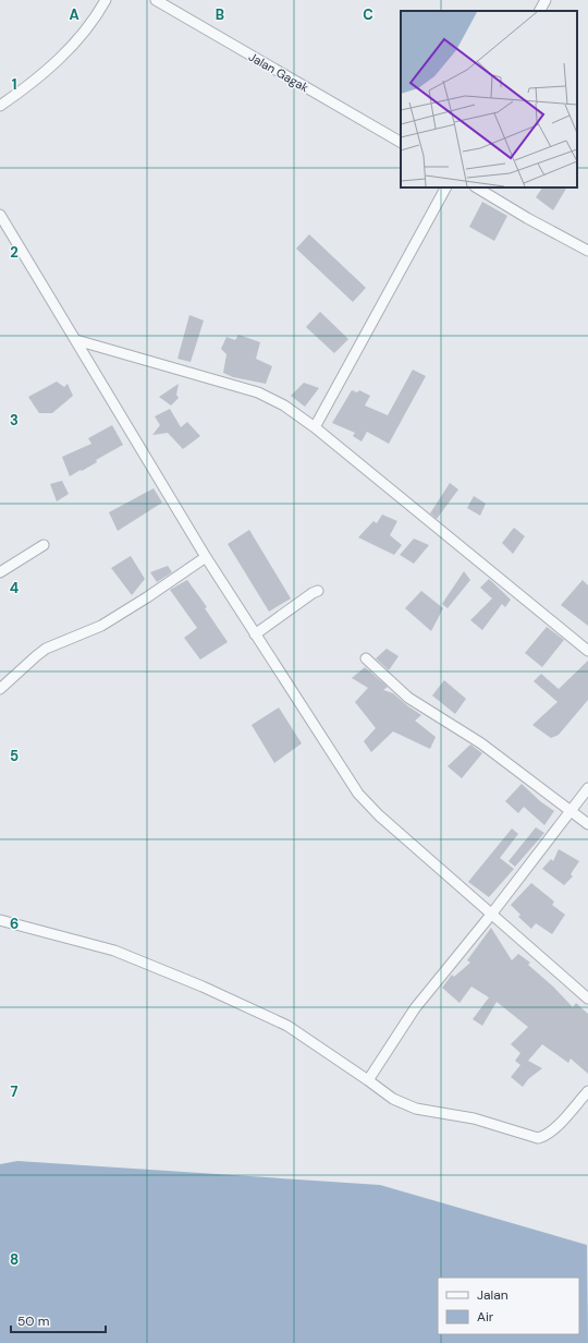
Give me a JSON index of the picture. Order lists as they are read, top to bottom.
{
  "streets": {
    "street": ["Jalan Gagak"]
  },
  "legend": ["Jalan", "Air"],
  "scale_bar": "50 m",
  "grid": {
    "columns": ["A", "B", "C"],
    "rows": [
      "1",
      "2",
      "3",
      "4",
      "5",
      "6",
      "7",
      "8"
    ]
  }
}
